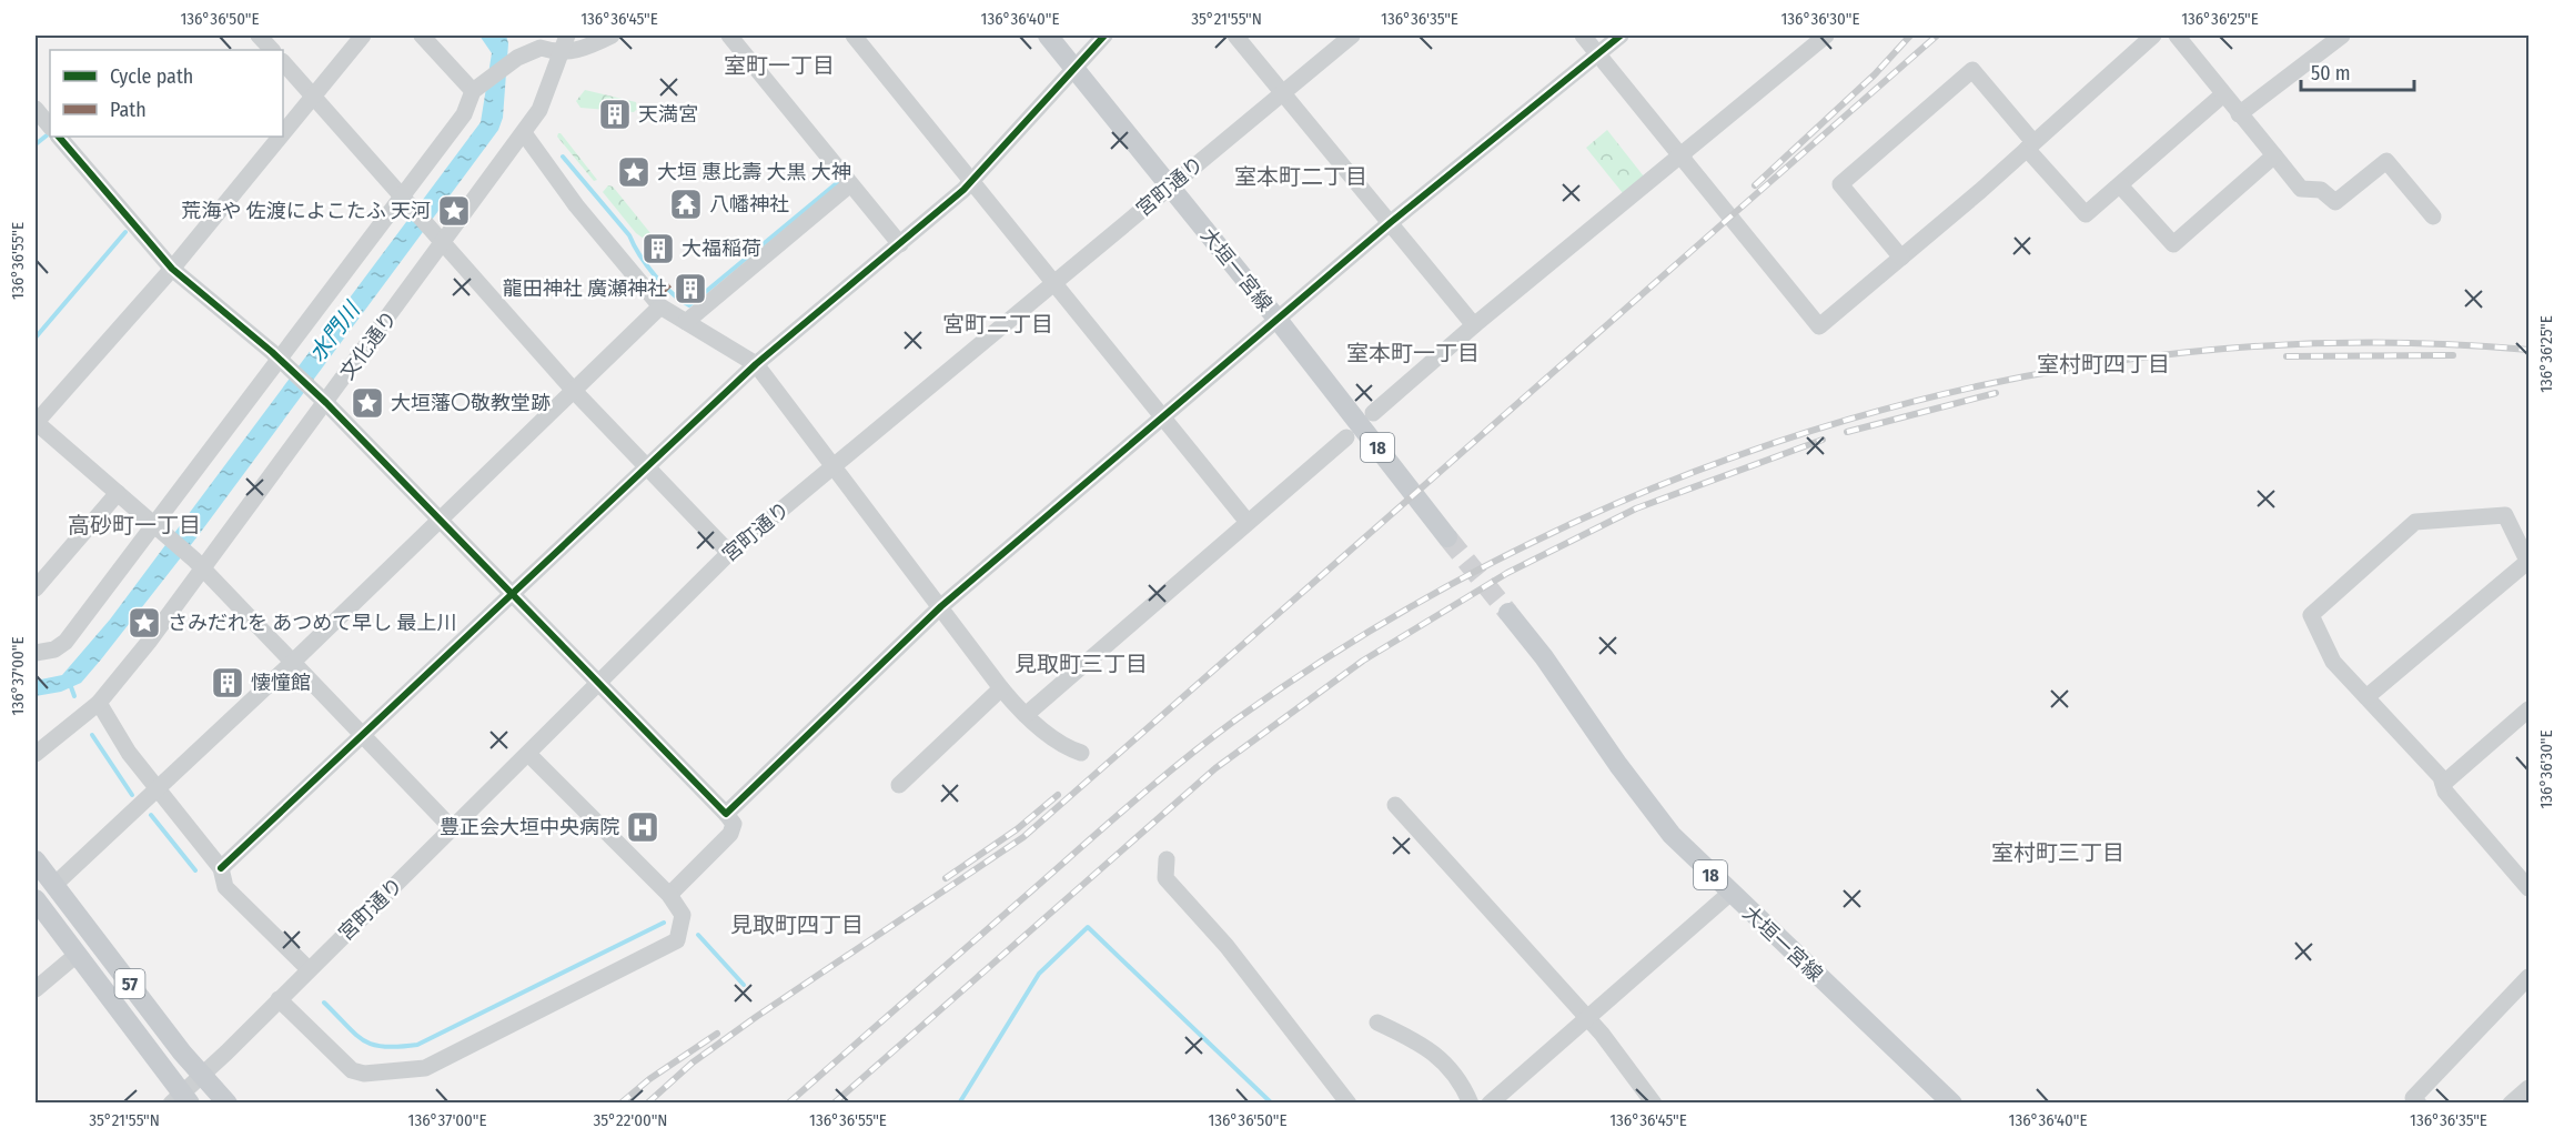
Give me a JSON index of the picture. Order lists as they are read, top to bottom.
{
  "streets": {
    "main road": ["大垣一宮線", "18", "57"],
    "street": ["宮町通り", "文化通り"]
  },
  "crossings": [
    ["宮町通り", "大垣一宮線"],
    ["宮町通り", "57"]
  ],
  "districts": [
    "室町一丁目",
    "室本町二丁目",
    "宮町二丁目",
    "室本町一丁目",
    "室村町四丁目",
    "高砂町一丁目",
    "見取町三丁目",
    "室村町三丁目",
    "見取町四丁目"
  ],
  "water": ["水門川"],
  "places": {
    "building": [
      "天満宮",
      "大福稲荷",
      "龍田神社 廣瀬神社",
      "懐憧館"
    ],
    "place": [
      "大垣 惠比壽 大黒 大神",
      "荒海や 佐渡によこたふ 天河",
      "大垣藩〇敬教堂跡",
      "さみだれを あつめて早し 最上川"
    ],
    "temple": ["八幡神社"],
    "hospital": ["豊正会大垣中央病院"]
  },
  "legend": ["Cycle path", "Path"],
  "scale_bar": "50 m",
  "coordinates": [
    "136°36'50\"E",
    "136°36'45\"E",
    "136°36'40\"E",
    "35°21'55\"N",
    "136°36'35\"E",
    "136°36'30\"E",
    "136°36'25\"E",
    "136°36'55\"E",
    "136°37'00\"E",
    "35°22'00\"N"
  ]
}
